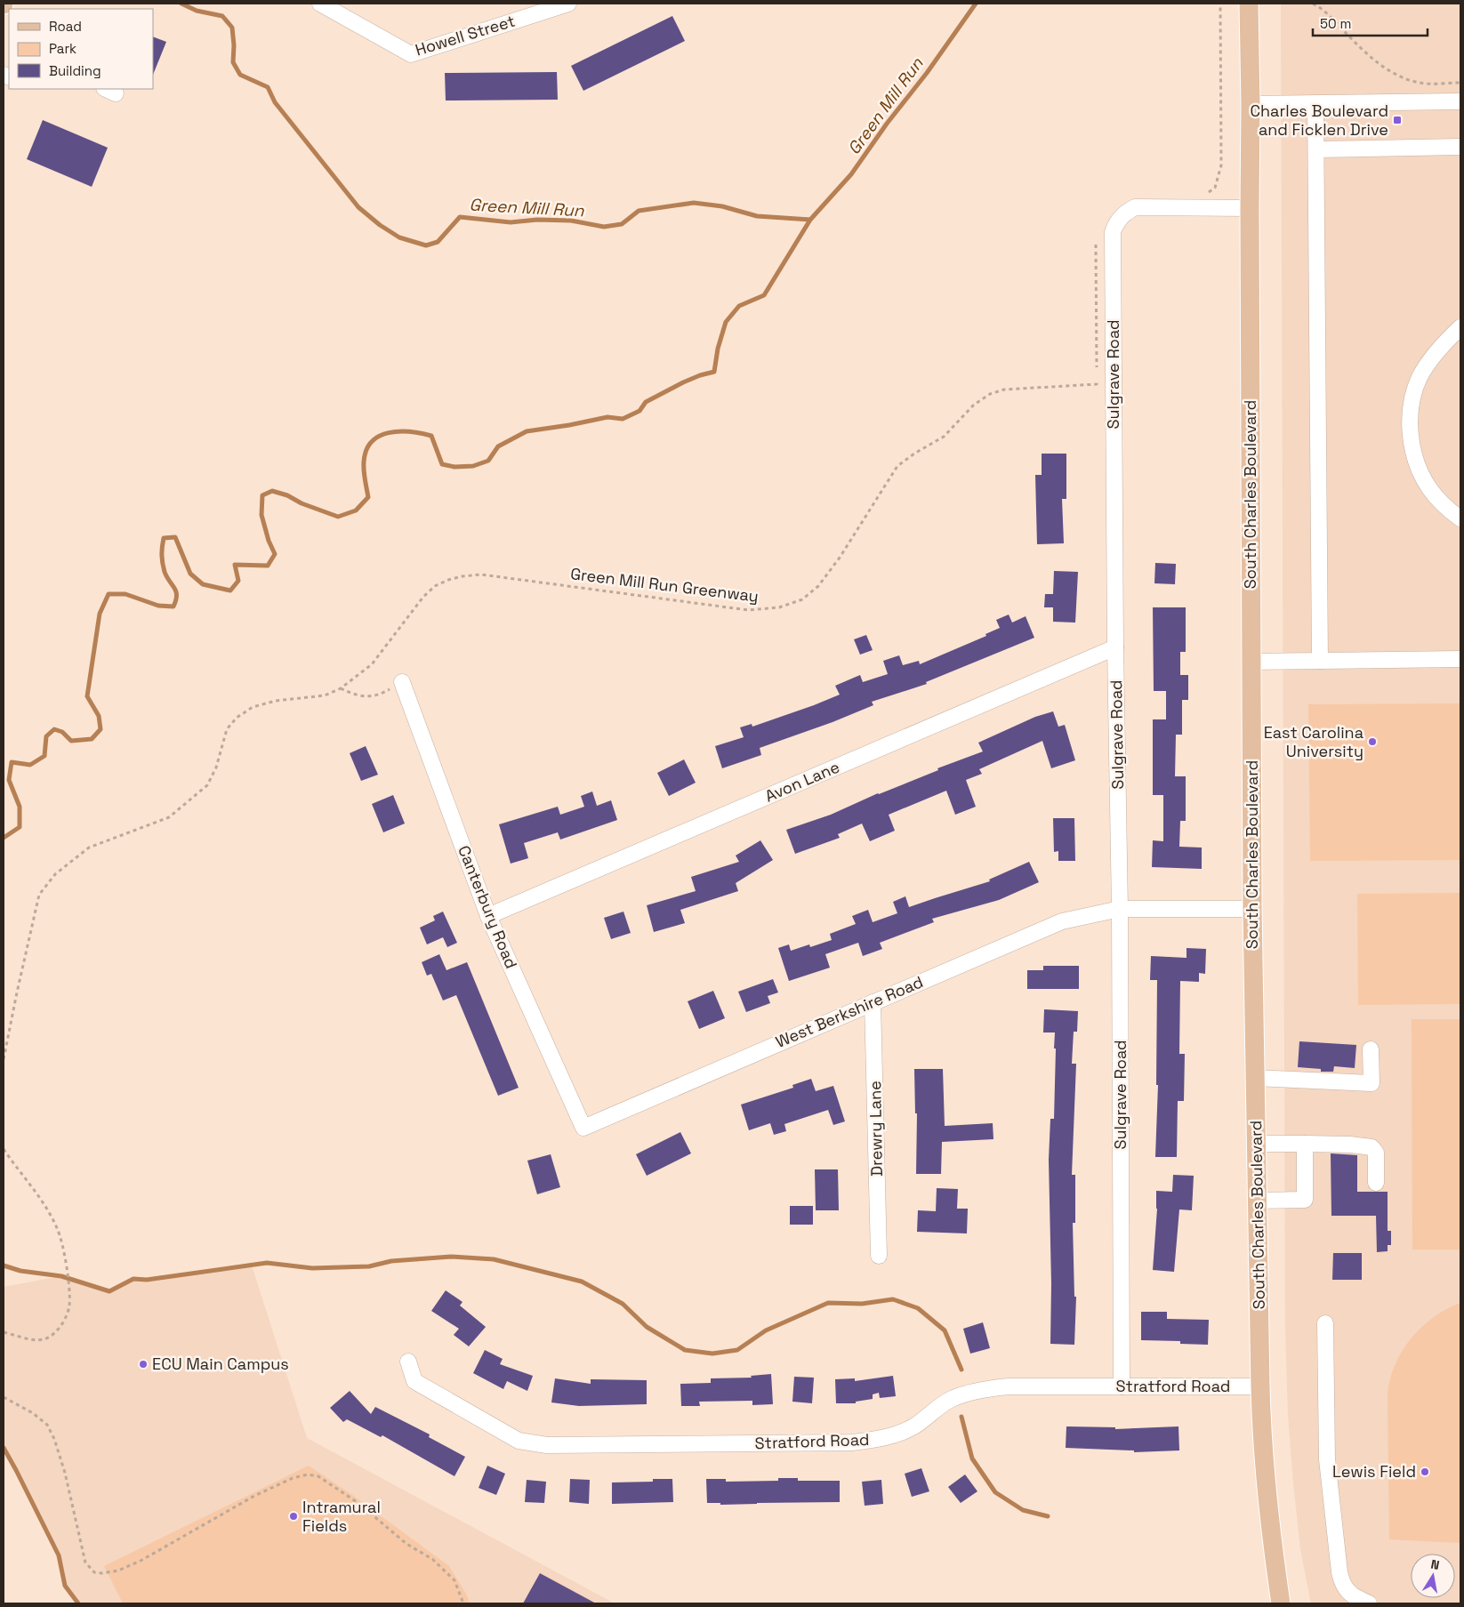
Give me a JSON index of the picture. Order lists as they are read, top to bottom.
{
  "streets": {
    "main road": ["South Charles Boulevard"],
    "street": [
      "Howell Street",
      "Sulgrave Road",
      "Avon Lane",
      "Canterbury Road",
      "West Berkshire Road",
      "Drewry Lane",
      "Stratford Road"
    ],
    "path": ["Green Mill Run Greenway"]
  },
  "crossings": [
    ["Sulgrave Road", "South Charles Boulevard"],
    ["Sulgrave Road", "Avon Lane"],
    ["Sulgrave Road", "West Berkshire Road"],
    ["Sulgrave Road", "Stratford Road"],
    ["South Charles Boulevard", "West Berkshire Road"],
    ["South Charles Boulevard", "Stratford Road"],
    ["Avon Lane", "Canterbury Road"],
    ["Canterbury Road", "West Berkshire Road"],
    ["West Berkshire Road", "Drewry Lane"]
  ],
  "water": ["Green Mill Run"],
  "places": {
    "transit": ["Charles Boulevard and Ficklen Drive"],
    "other": [
      "East Carolina University",
      "ECU Main Campus",
      "Lewis Field",
      "Intramural Fields"
    ]
  },
  "legend": ["Road", "Park", "Building"],
  "scale_bar": "50 m",
  "north": "top"
}
